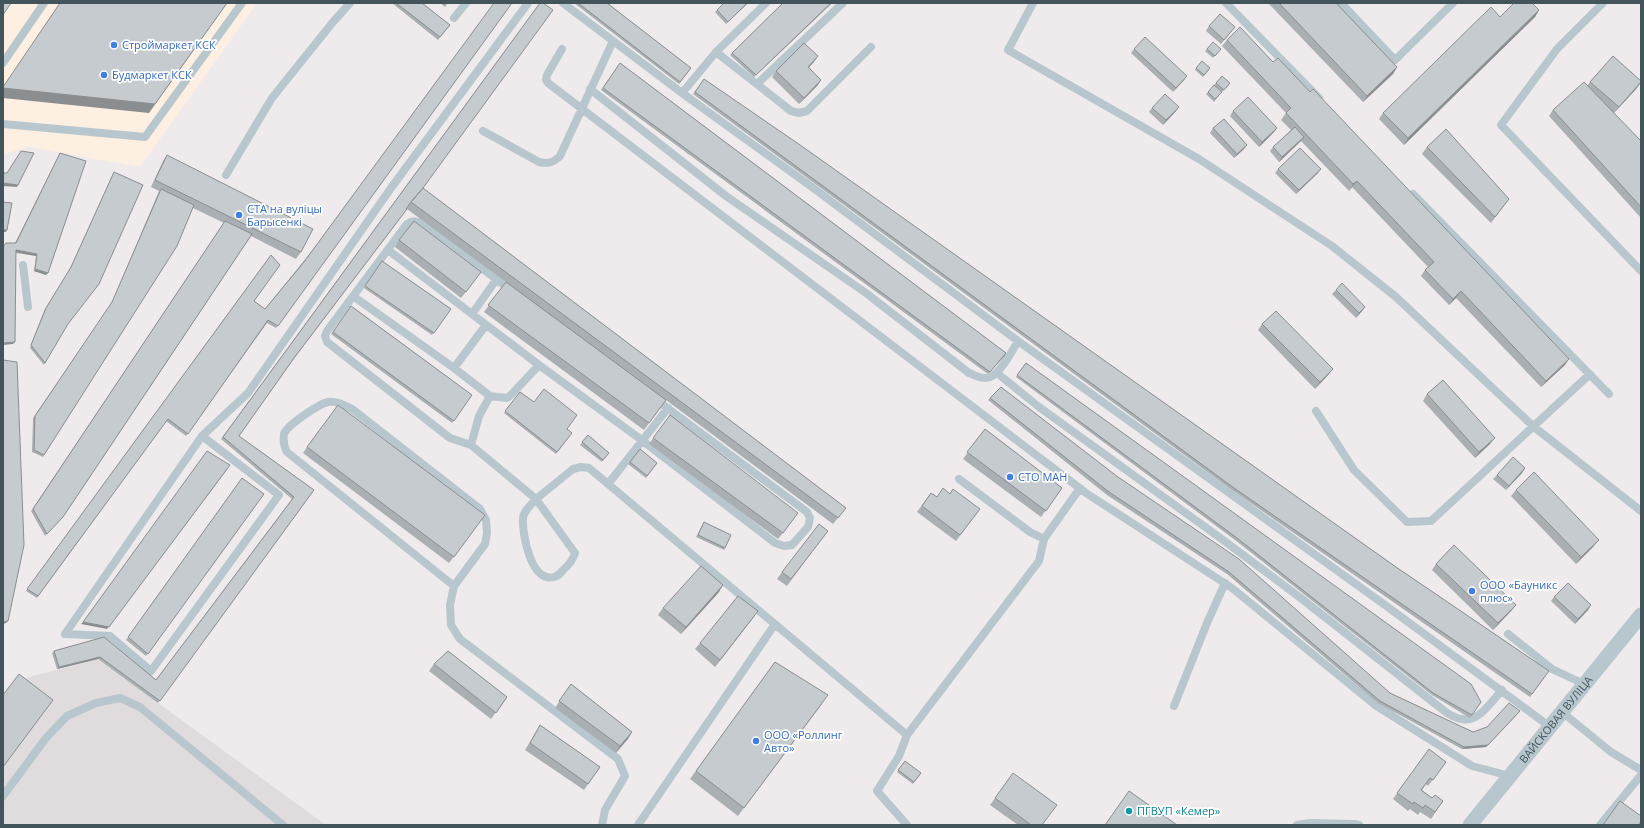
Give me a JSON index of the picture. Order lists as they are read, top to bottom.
{
  "streets": {
    "street": ["ВАЙСКОВАЯ ВУЛІЦА"]
  },
  "places": [
    "Строймаркет КСК",
    "Будмаркет КСК",
    "СТА на вуліцы Барысенкі",
    "СТО МАН",
    "ООО «Бауникс плюс»",
    "ООО «Роллинг Авто»",
    "ПГВУП «Кемер»"
  ]
}
